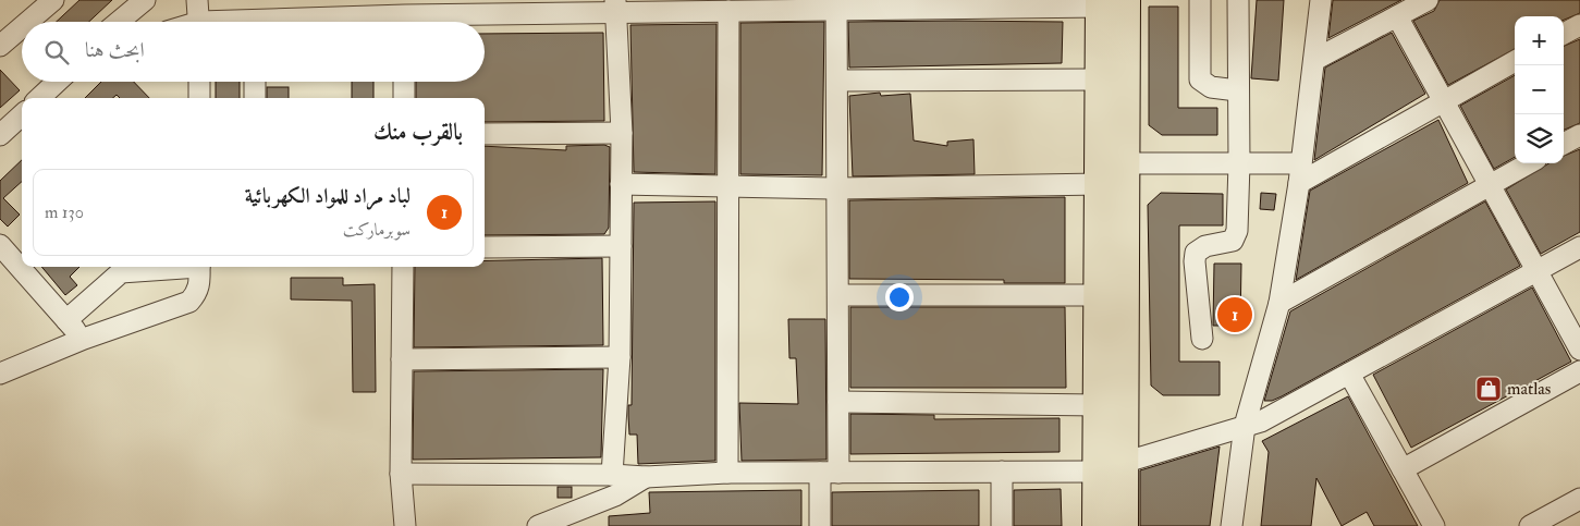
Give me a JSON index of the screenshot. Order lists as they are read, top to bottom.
{
  "places": {
    "shop": ["matlas"]
  },
  "page": {
    "map_buttons": ["+", "−"],
    "search": "ابحث هنا",
    "heading": "بالقرب منك",
    "list": [
      {
        "mark": "1",
        "name": "لباد مراد للمواد الكهربائية",
        "note": "سوبرماركت",
        "value": "130 m"
      }
    ],
    "pins": "1"
  }
}
